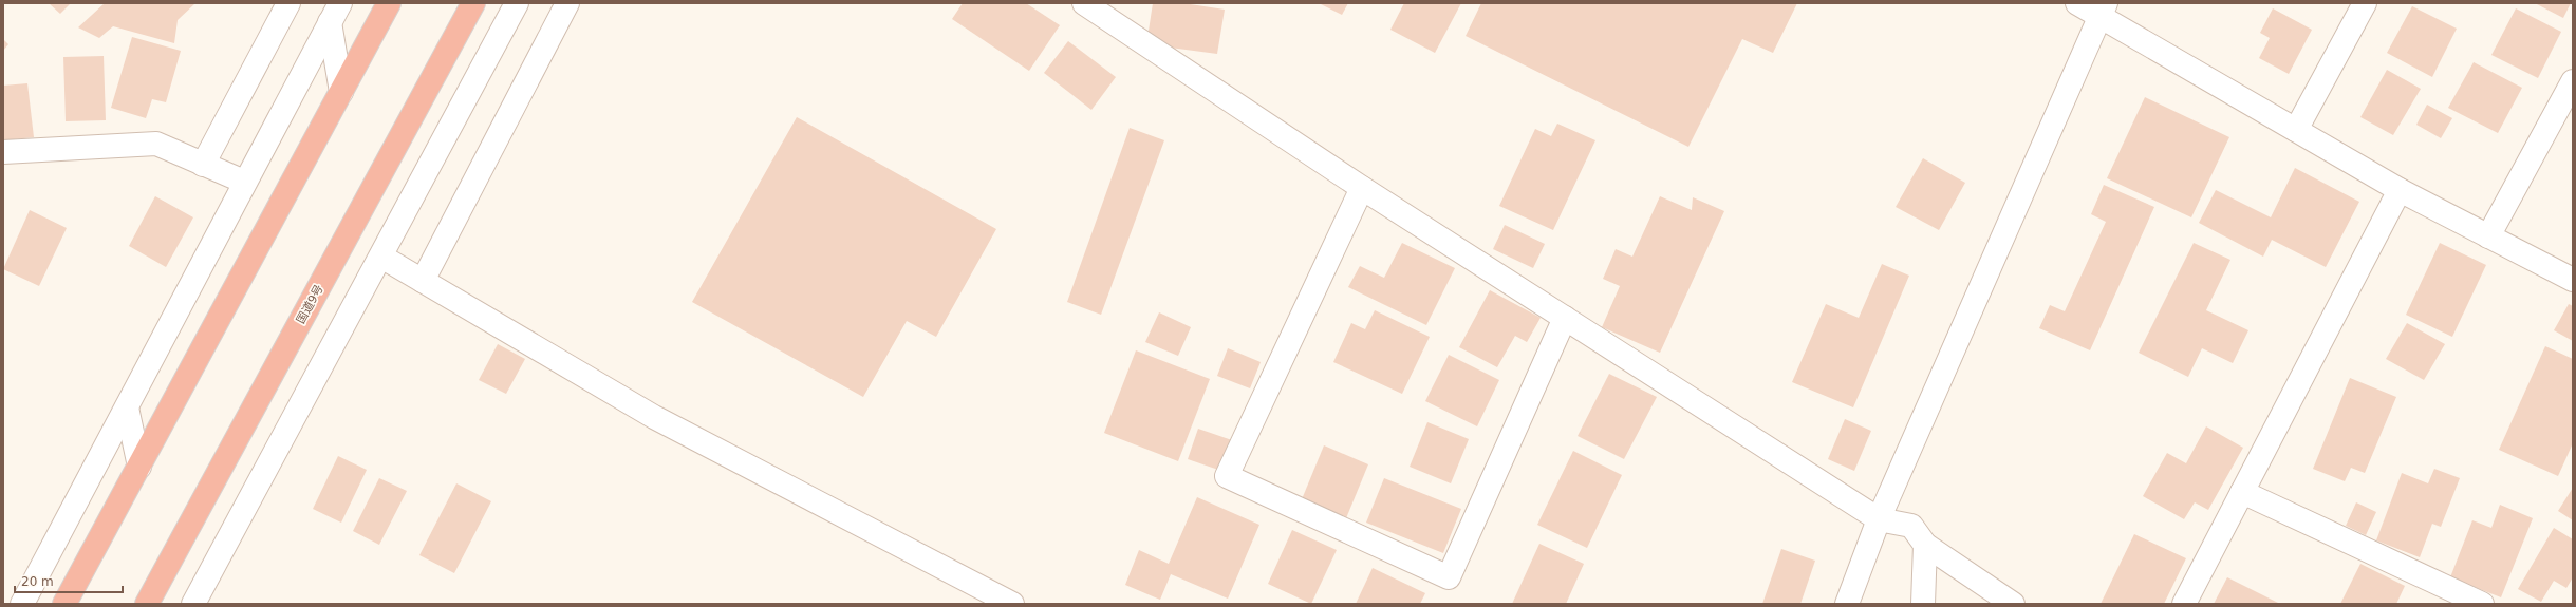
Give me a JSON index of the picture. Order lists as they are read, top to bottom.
{
  "streets": {
    "highway": ["国道9号"]
  },
  "scale_bar": "20 m"
}
